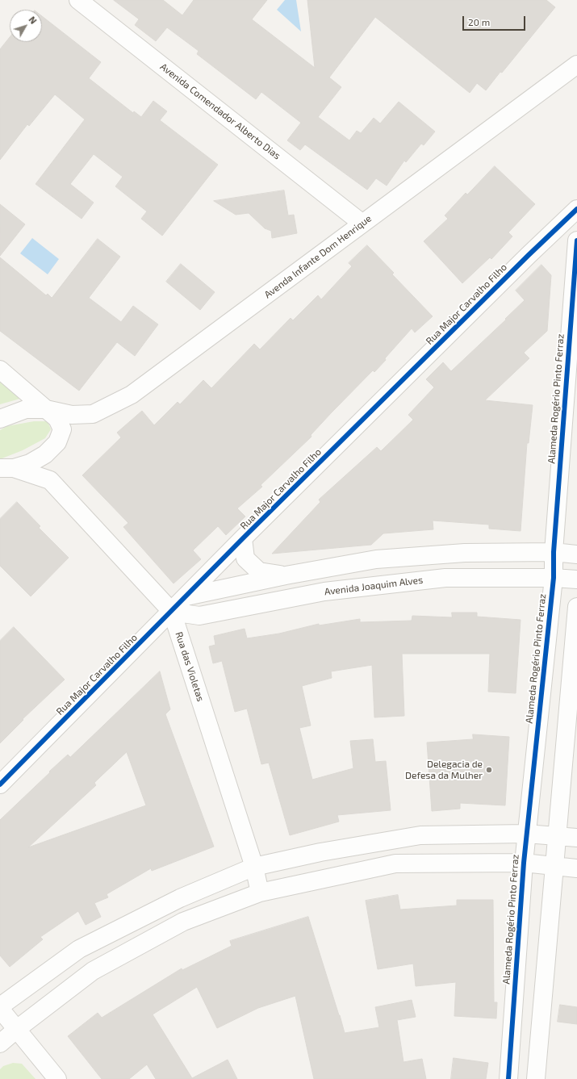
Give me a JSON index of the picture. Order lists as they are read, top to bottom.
{
  "streets": {
    "street": [
      "Avenida Comendador Alberto Dias",
      "Avenda Infante Dom Henrique",
      "Rua Major Carvalho Filho",
      "Alameda Rogério Pinto Ferraz",
      "Avenida Joaquim Alves",
      "Rua das Violetas"
    ]
  },
  "crossings": [
    ["Avenida Comendador Alberto Dias", "Avenda Infante Dom Henrique"],
    ["Rua Major Carvalho Filho", "Avenida Joaquim Alves"],
    ["Rua Major Carvalho Filho", "Rua das Violetas"],
    ["Alameda Rogério Pinto Ferraz", "Avenida Joaquim Alves"],
    ["Avenida Joaquim Alves", "Rua das Violetas"]
  ],
  "places": ["Delegacia de Defesa da Mulher"],
  "scale_bar": "20 m",
  "north": "top right"
}
